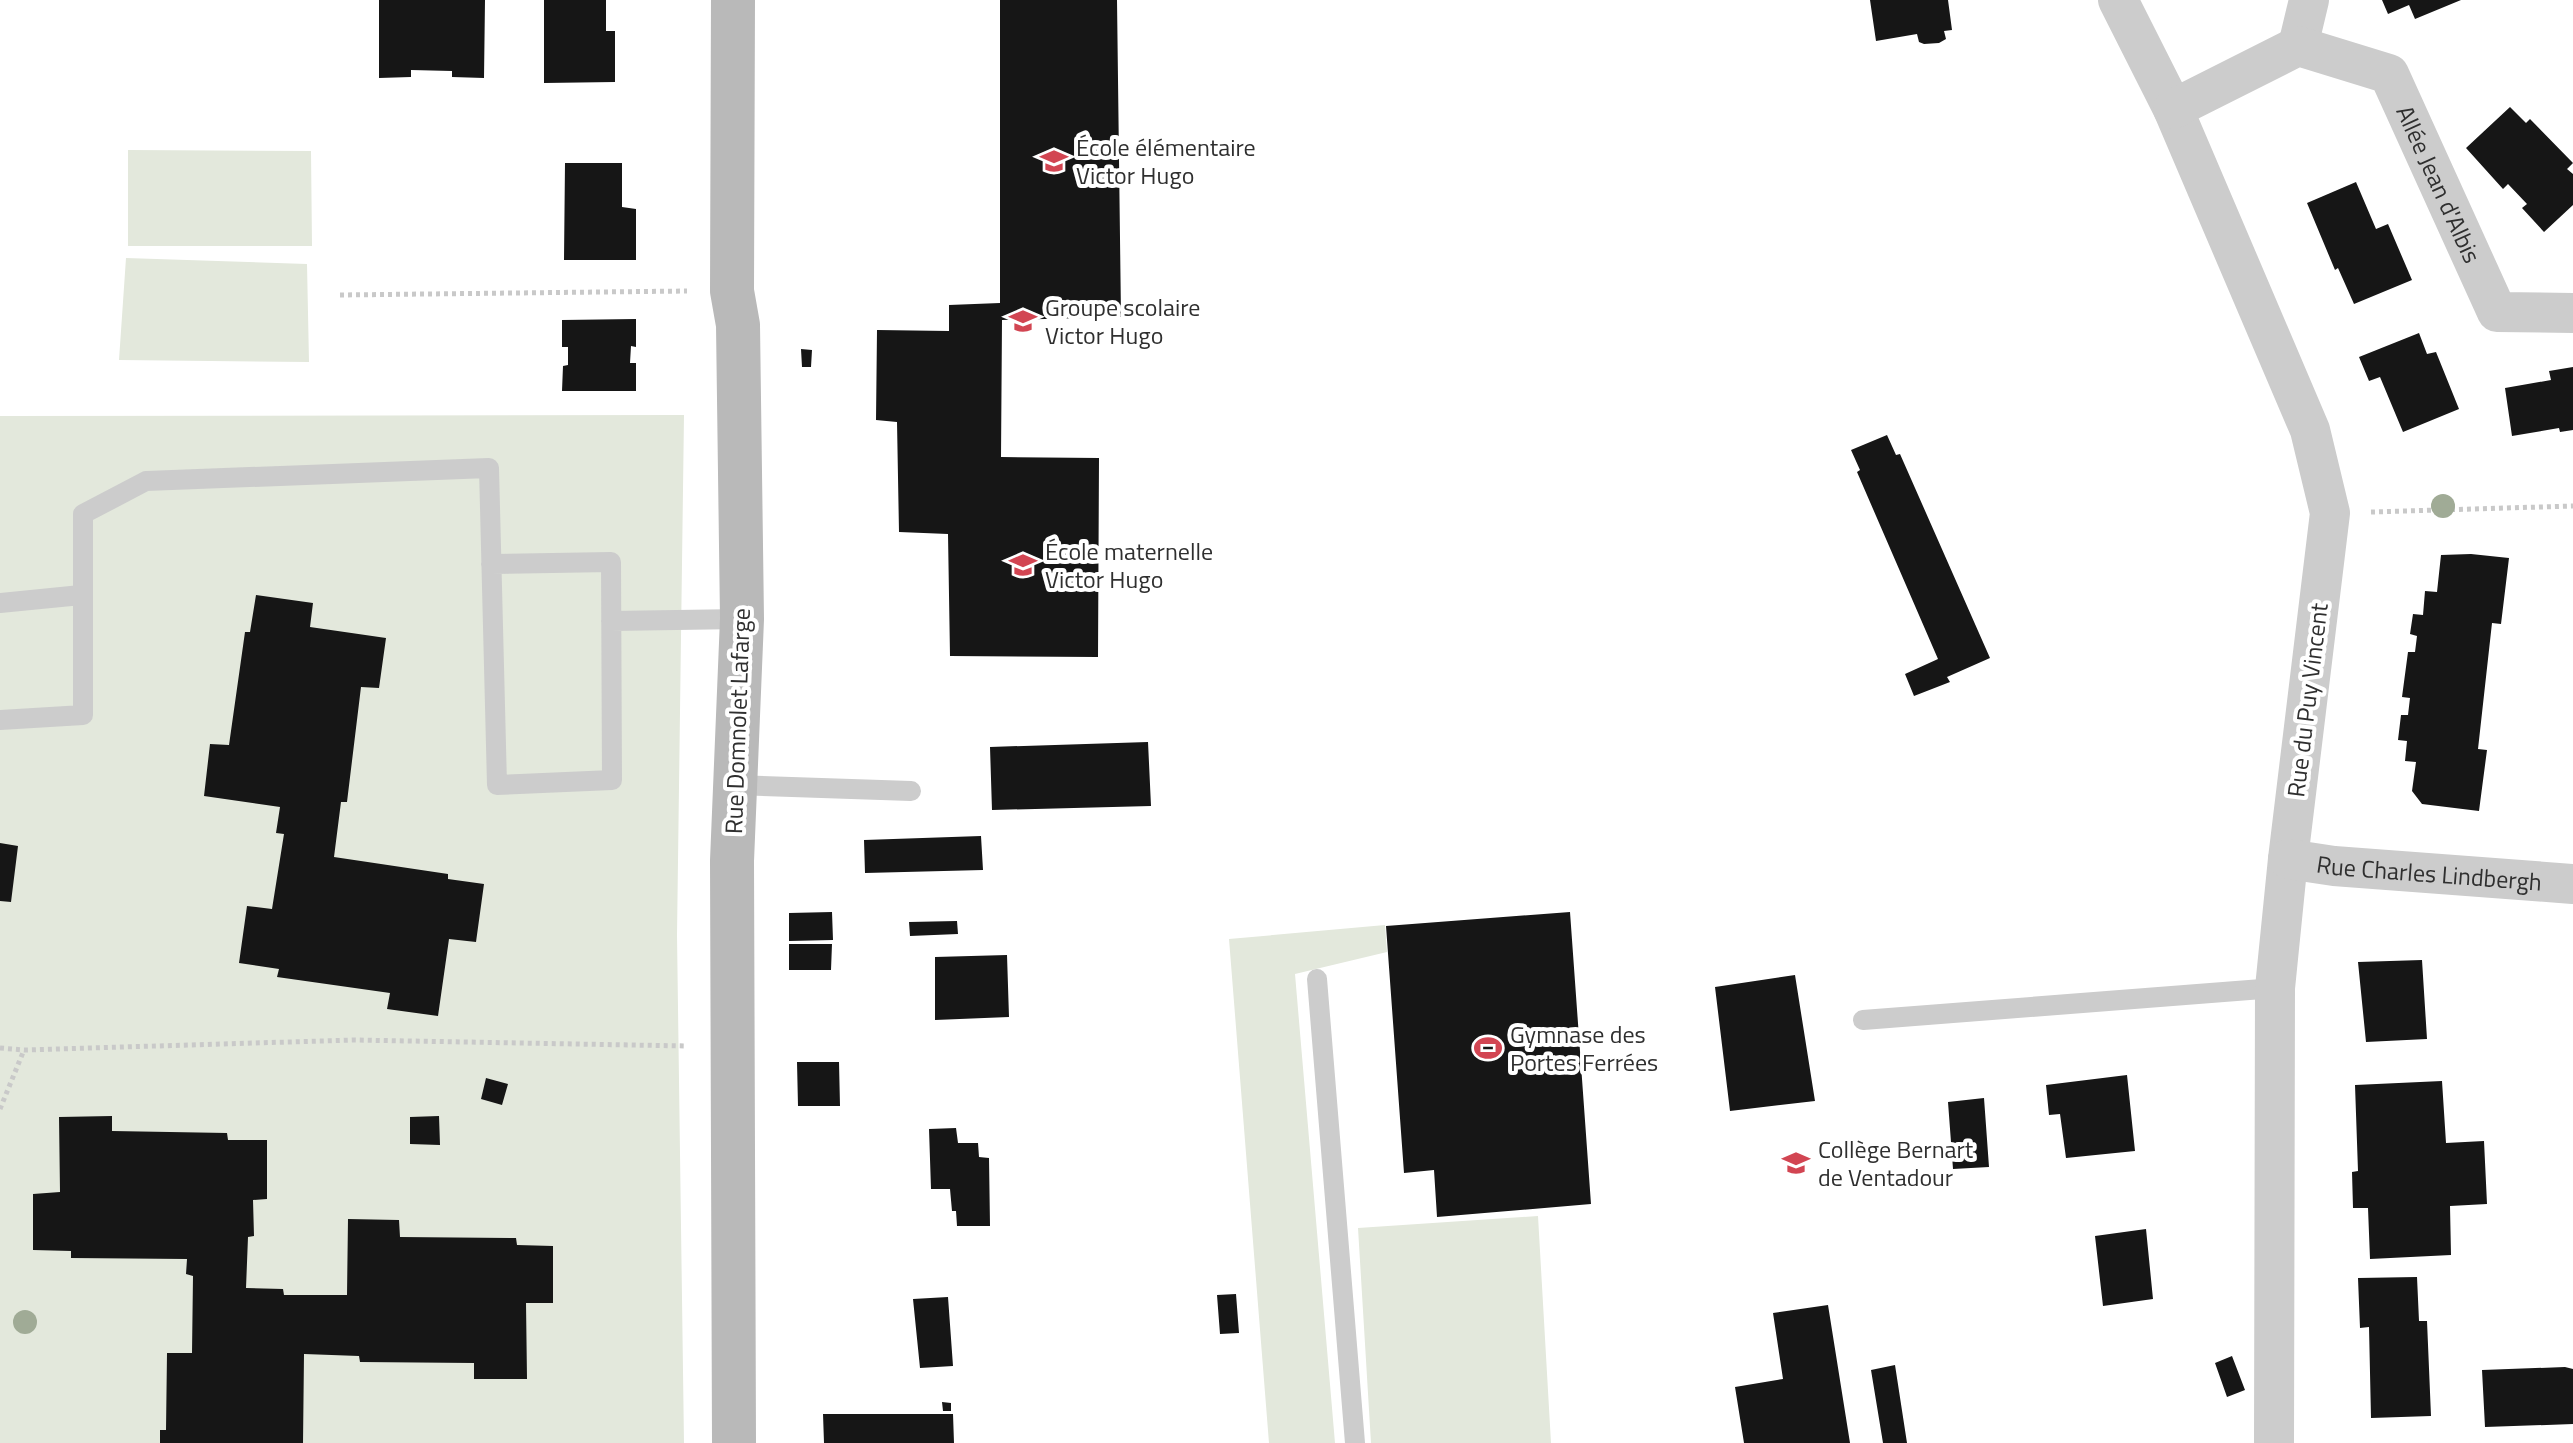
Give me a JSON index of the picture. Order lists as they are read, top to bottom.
{
  "streets": {
    "street": [
      "Allée Jean d'Albis",
      "Rue du Puy Vincent",
      "Rue Domnolet Lafarge",
      "Rue Charles Lindbergh"
    ]
  },
  "crossings": [
    ["Rue du Puy Vincent", "Rue Charles Lindbergh"]
  ],
  "places": {
    "school or university": [
      "École élémentaire Victor Hugo",
      "Groupe scolaire Victor Hugo",
      "École maternelle Victor Hugo",
      "Collège Bernart de Ventadour"
    ],
    "sports": ["Gymnase des Portes Ferrées"]
  }
}
